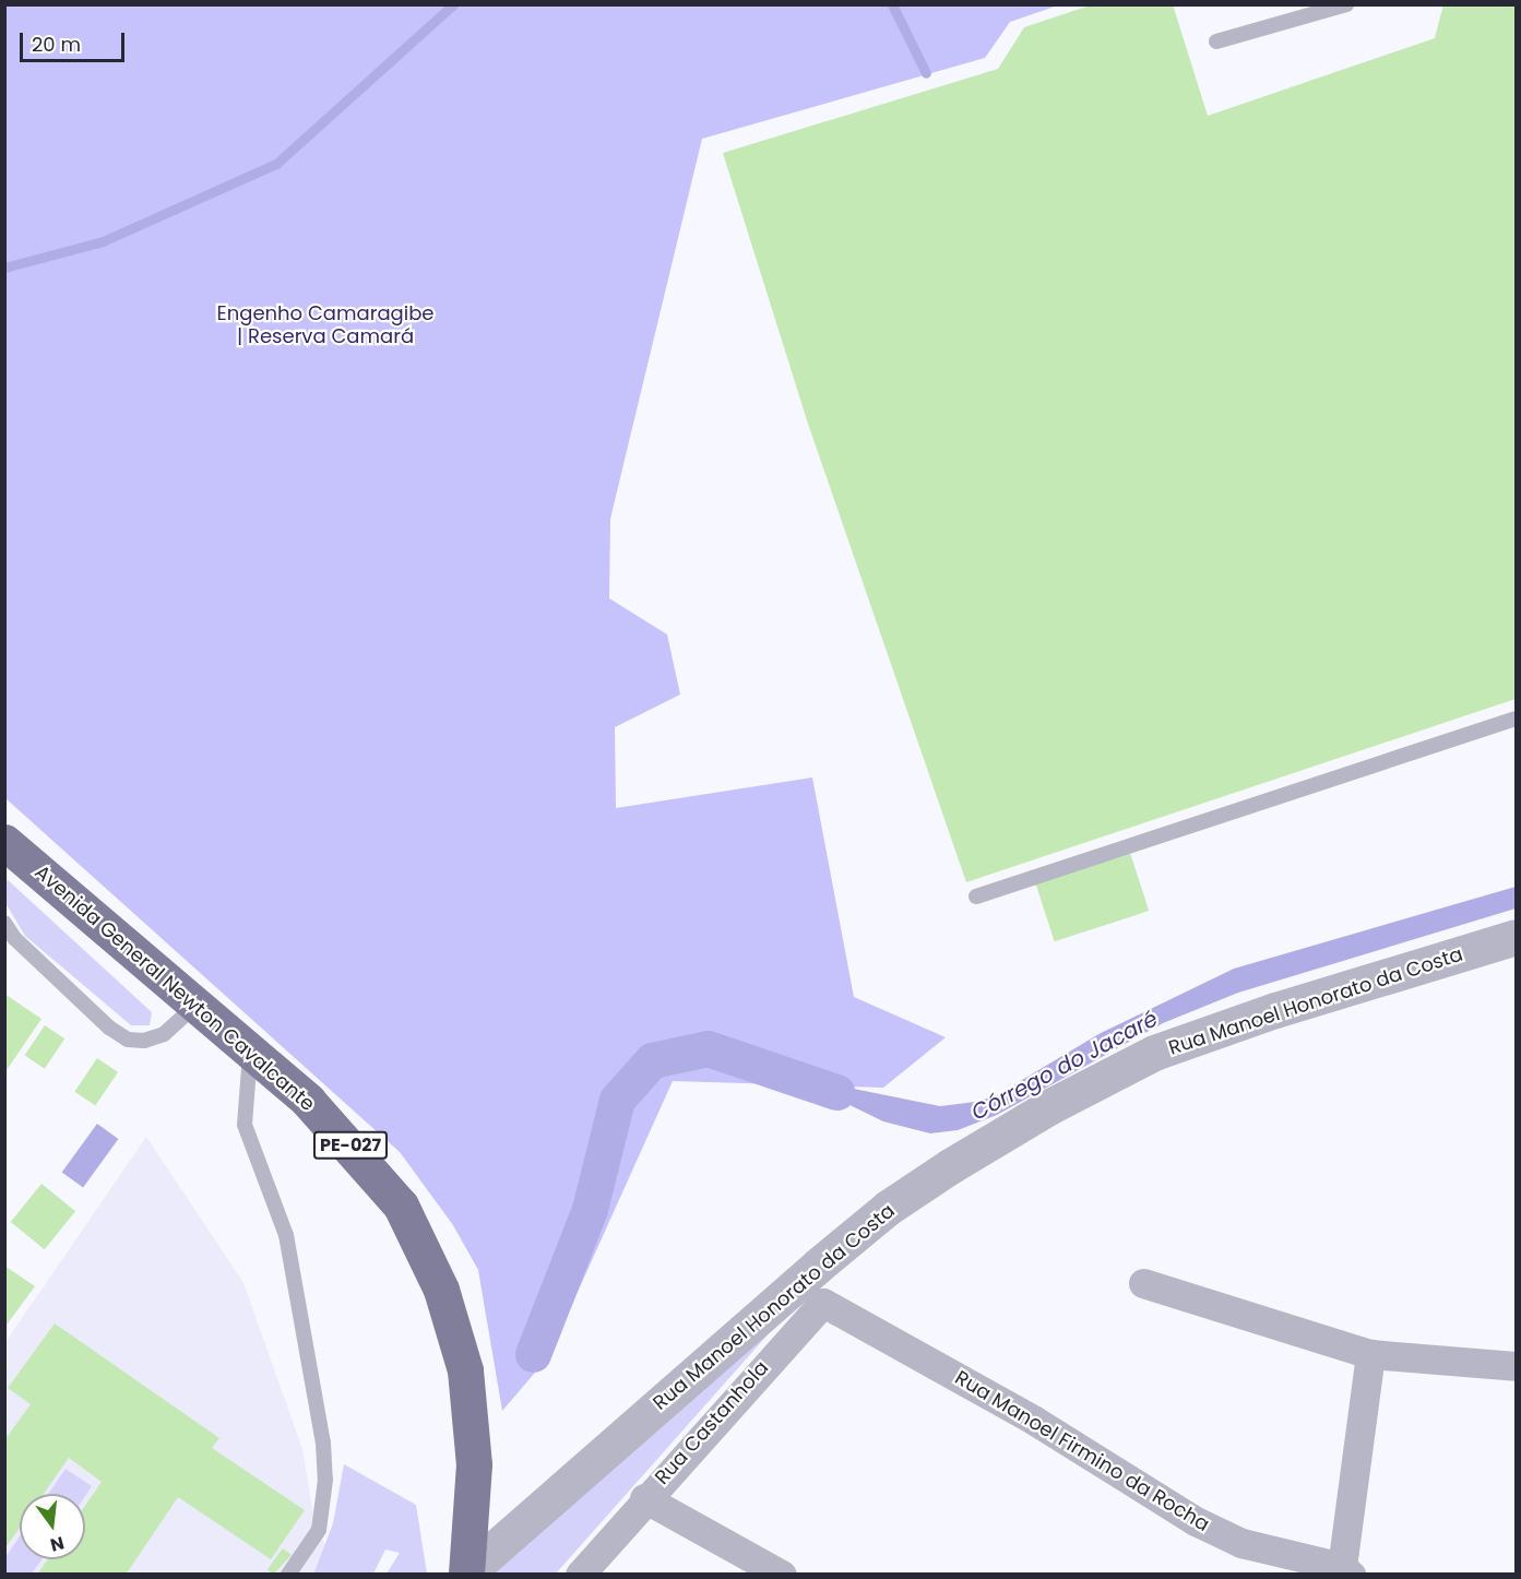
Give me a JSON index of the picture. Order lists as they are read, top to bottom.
{
  "streets": {
    "main road": ["Avenida General Newton Cavalcante", "PE-027"],
    "street": ["Rua Manoel Honorato da Costa", "Rua Castanhola", "Rua Manoel Firmino da Rocha"]
  },
  "crossings": [
    ["Avenida General Newton Cavalcante", "Rua Manoel Honorato da Costa"],
    ["Rua Castanhola", "Rua Manoel Firmino da Rocha"]
  ],
  "water": ["Córrego do Jacaré"],
  "parks": ["Engenho Camaragibe | Reserva Camará"],
  "scale_bar": "20 m",
  "north": "bottom"
}
